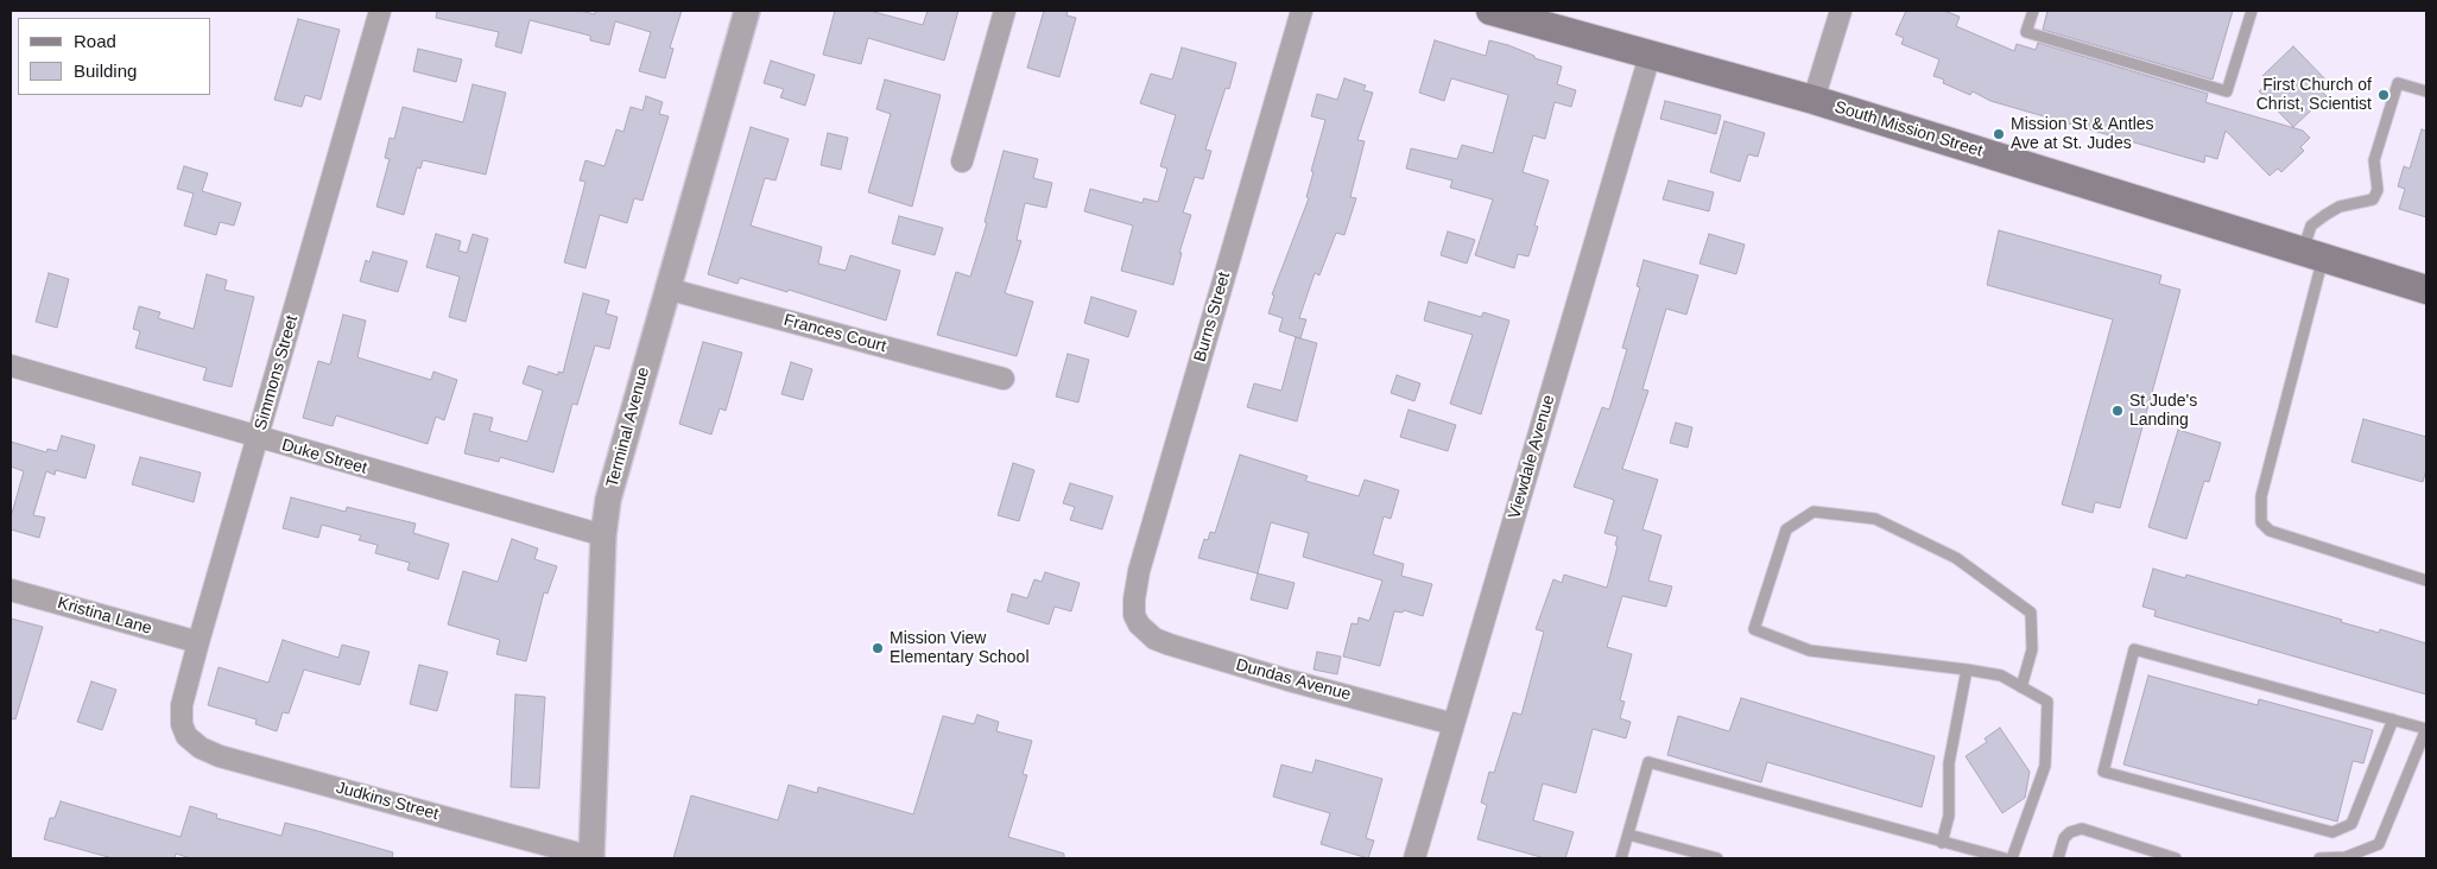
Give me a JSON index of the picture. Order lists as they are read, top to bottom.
{
  "streets": {
    "main road": ["South Mission Street"],
    "street": [
      "Burns Street",
      "Frances Court",
      "Simmons Street",
      "Terminal Avenue",
      "Duke Street",
      "Viewdale Avenue",
      "Kristina Lane",
      "Dundas Avenue",
      "Judkins Street"
    ]
  },
  "crossings": [
    ["South Mission Street", "Viewdale Avenue"],
    ["Burns Street", "Dundas Avenue"],
    ["Frances Court", "Terminal Avenue"],
    ["Simmons Street", "Duke Street"],
    ["Simmons Street", "Kristina Lane"],
    ["Simmons Street", "Judkins Street"],
    ["Terminal Avenue", "Duke Street"],
    ["Terminal Avenue", "Judkins Street"],
    ["Viewdale Avenue", "Dundas Avenue"]
  ],
  "places": [
    "First Church of Christ, Scientist",
    "Mission St & Antles Ave at St. Judes",
    "St Jude's Landing",
    "Mission View Elementary School"
  ],
  "legend": ["Road", "Building"]
}
